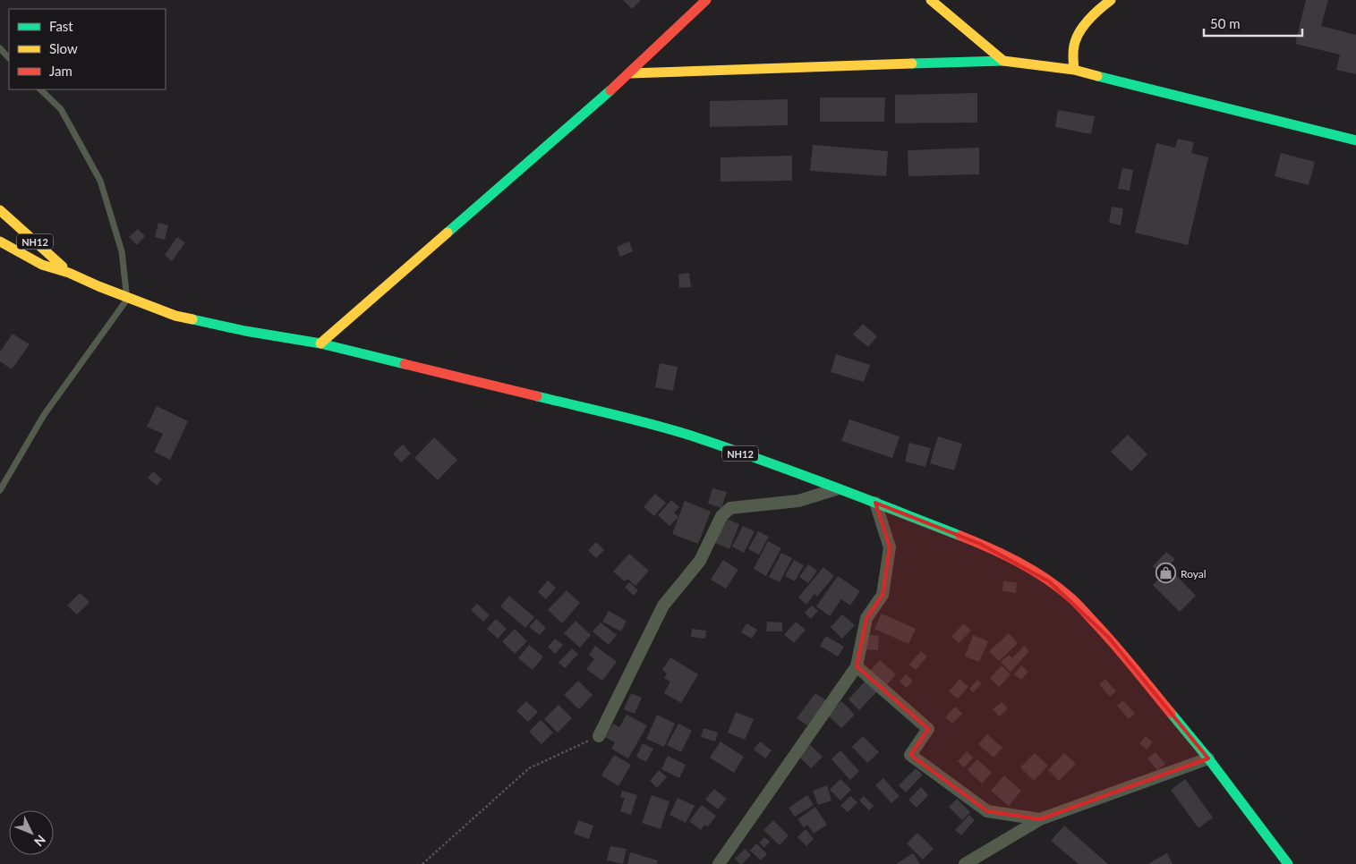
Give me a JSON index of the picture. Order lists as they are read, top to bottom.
{
  "streets": {
    "main road": ["NH12"]
  },
  "places": {
    "shop": ["Royal"]
  },
  "legend": ["Fast", "Slow", "Jam"],
  "scale_bar": "50 m",
  "north": "bottom right"
}
